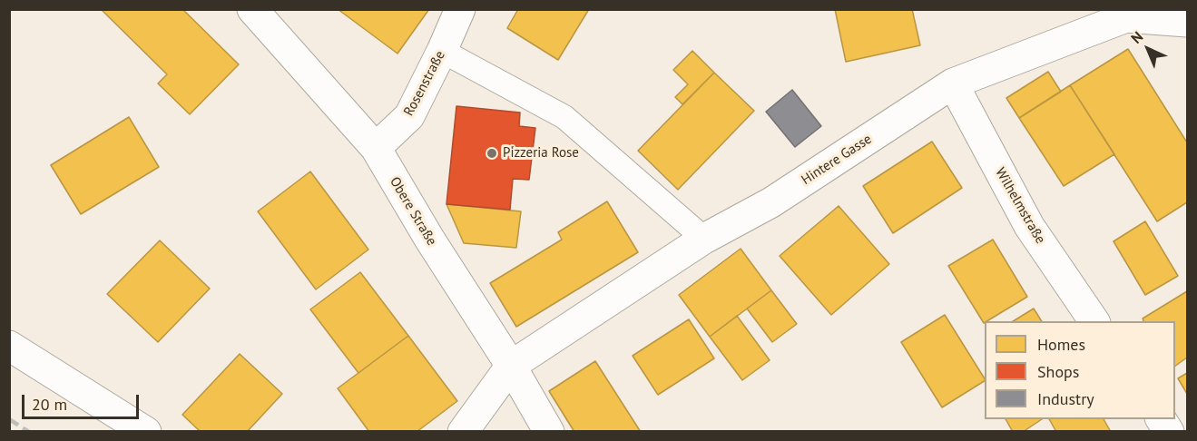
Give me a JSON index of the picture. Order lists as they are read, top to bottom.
{
  "streets": {
    "street": [
      "Rosenstraße",
      "Hintere Gasse",
      "Wilhelmstraße",
      "Obere Straße"
    ]
  },
  "crossings": [
    ["Rosenstraße", "Obere Straße"],
    ["Hintere Gasse", "Wilhelmstraße"],
    ["Hintere Gasse", "Obere Straße"]
  ],
  "places": ["Pizzeria Rose"],
  "legend": ["Homes", "Shops", "Industry"],
  "scale_bar": "20 m",
  "north": "top left"
}
